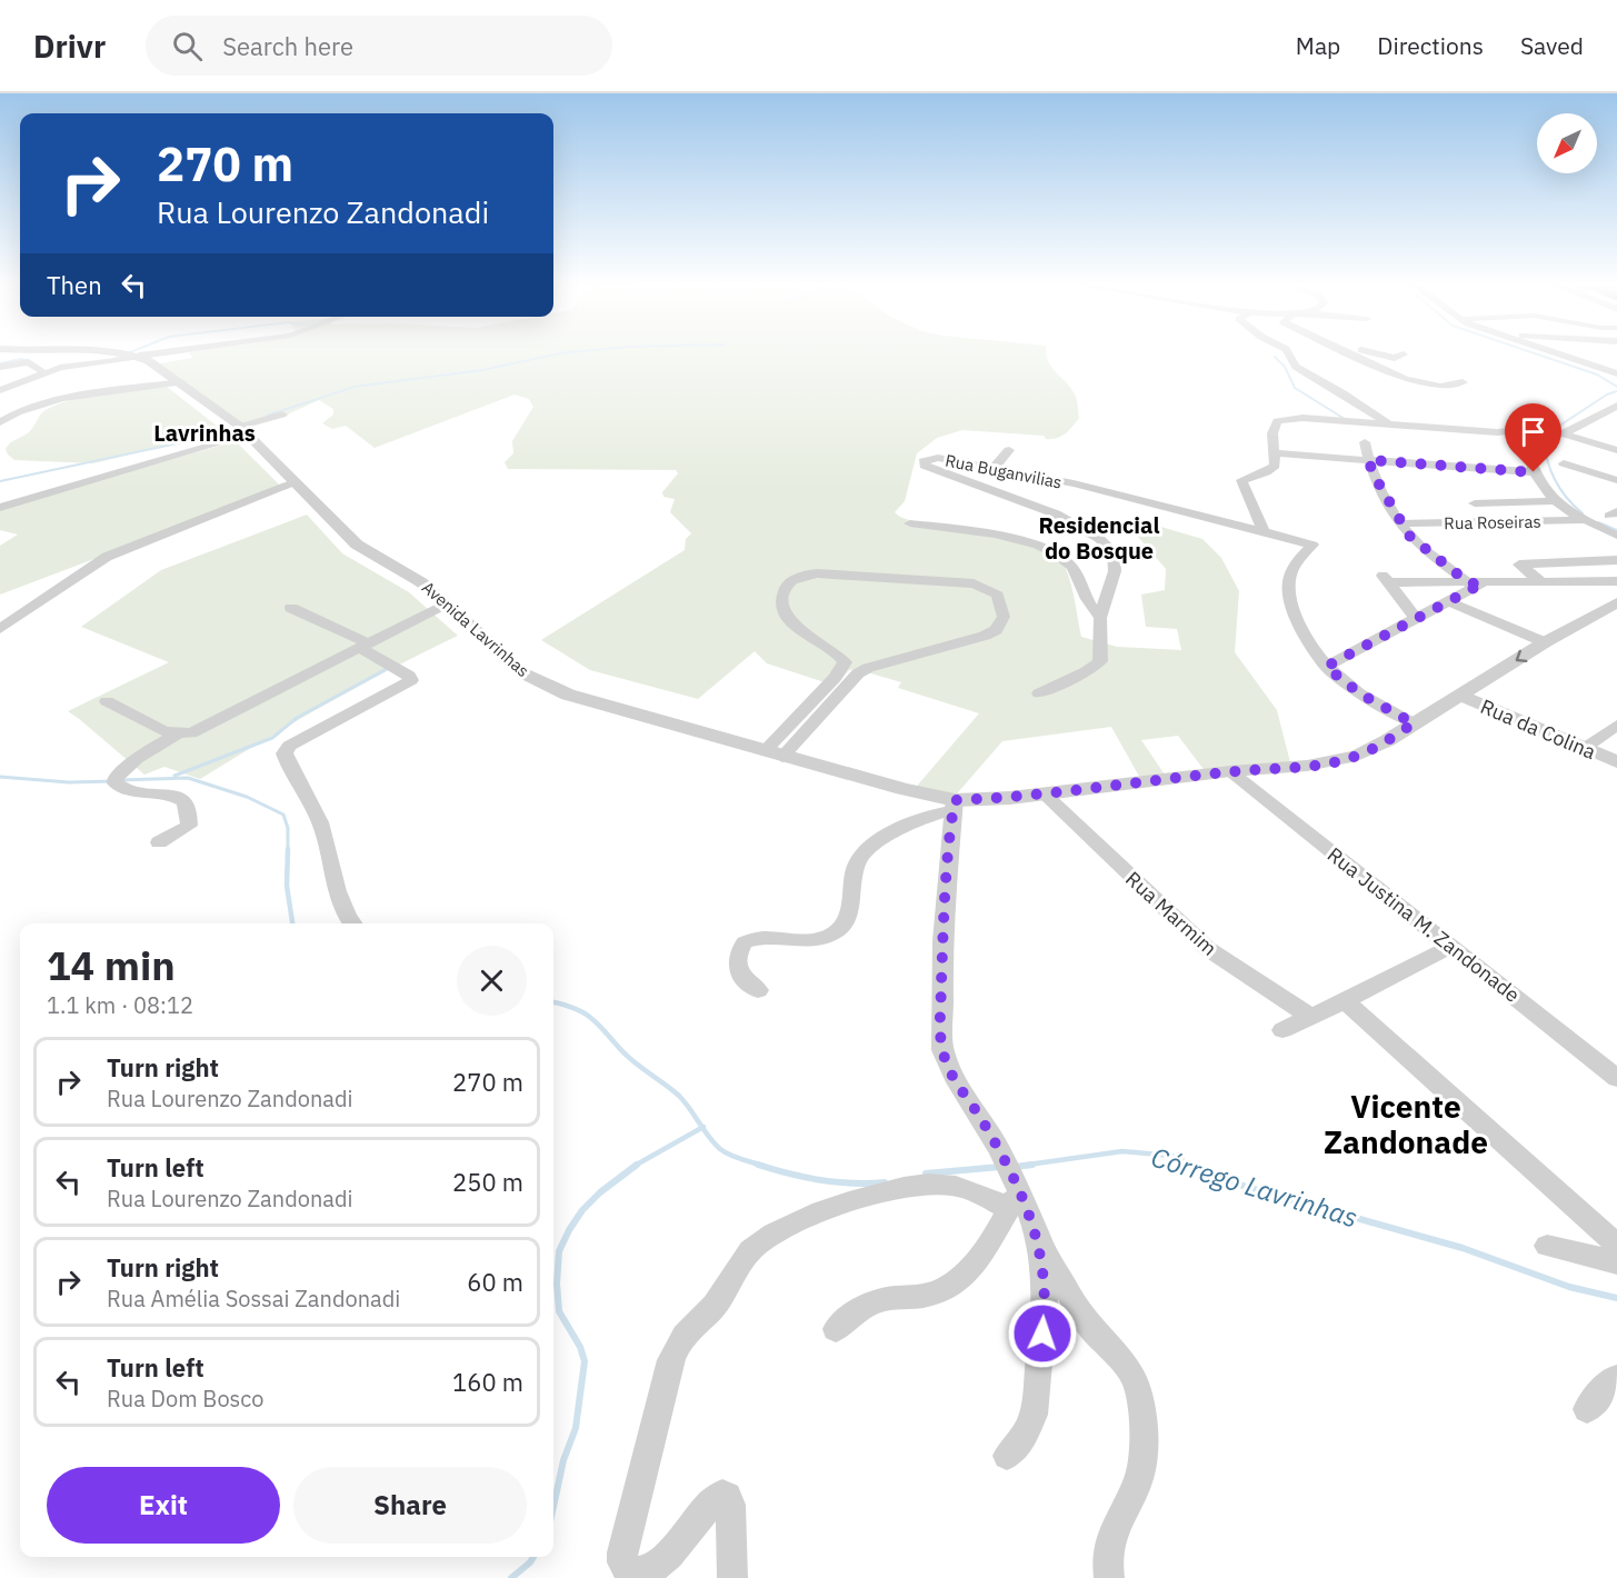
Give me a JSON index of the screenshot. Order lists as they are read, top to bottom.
{
  "streets": {
    "street": [
      "Rua Buganvilias",
      "Rua Roseiras",
      "Avenida Lavrinhas",
      "Rua da Colina",
      "Rua Marmim",
      "Rua Justina M. Zandonade"
    ]
  },
  "crossings": [
    ["Avenida Lavrinhas", "Rua da Colina"],
    ["Avenida Lavrinhas", "Rua Marmim"],
    ["Avenida Lavrinhas", "Rua Justina M. Zandonade"]
  ],
  "districts": ["Lavrinhas", "Residencial do Bosque", "Vicente Zandonade"],
  "water": ["Córrego Lavrinhas"],
  "north": "bottom left",
  "page": {
    "header": "Drivr",
    "search": "Search here",
    "nav": ["Map", "Directions", "Saved"],
    "turn": ["270 m", "Rua Lourenzo Zandonadi"],
    "then": "Then",
    "heading": ["14 min", "1.1 km · 08:12"],
    "list": [
      {
        "name": "Turn right",
        "note": "Rua Lourenzo Zandonadi",
        "value": "270 m"
      },
      {
        "name": "Turn left",
        "note": "Rua Lourenzo Zandonadi",
        "value": "250 m"
      },
      {
        "name": "Turn right",
        "note": "Rua Amélia Sossai Zandonadi",
        "value": "60 m"
      },
      {
        "name": "Turn left",
        "note": "Rua Dom Bosco",
        "value": "160 m"
      }
    ],
    "buttons": ["Exit", "Share"]
  }
}
